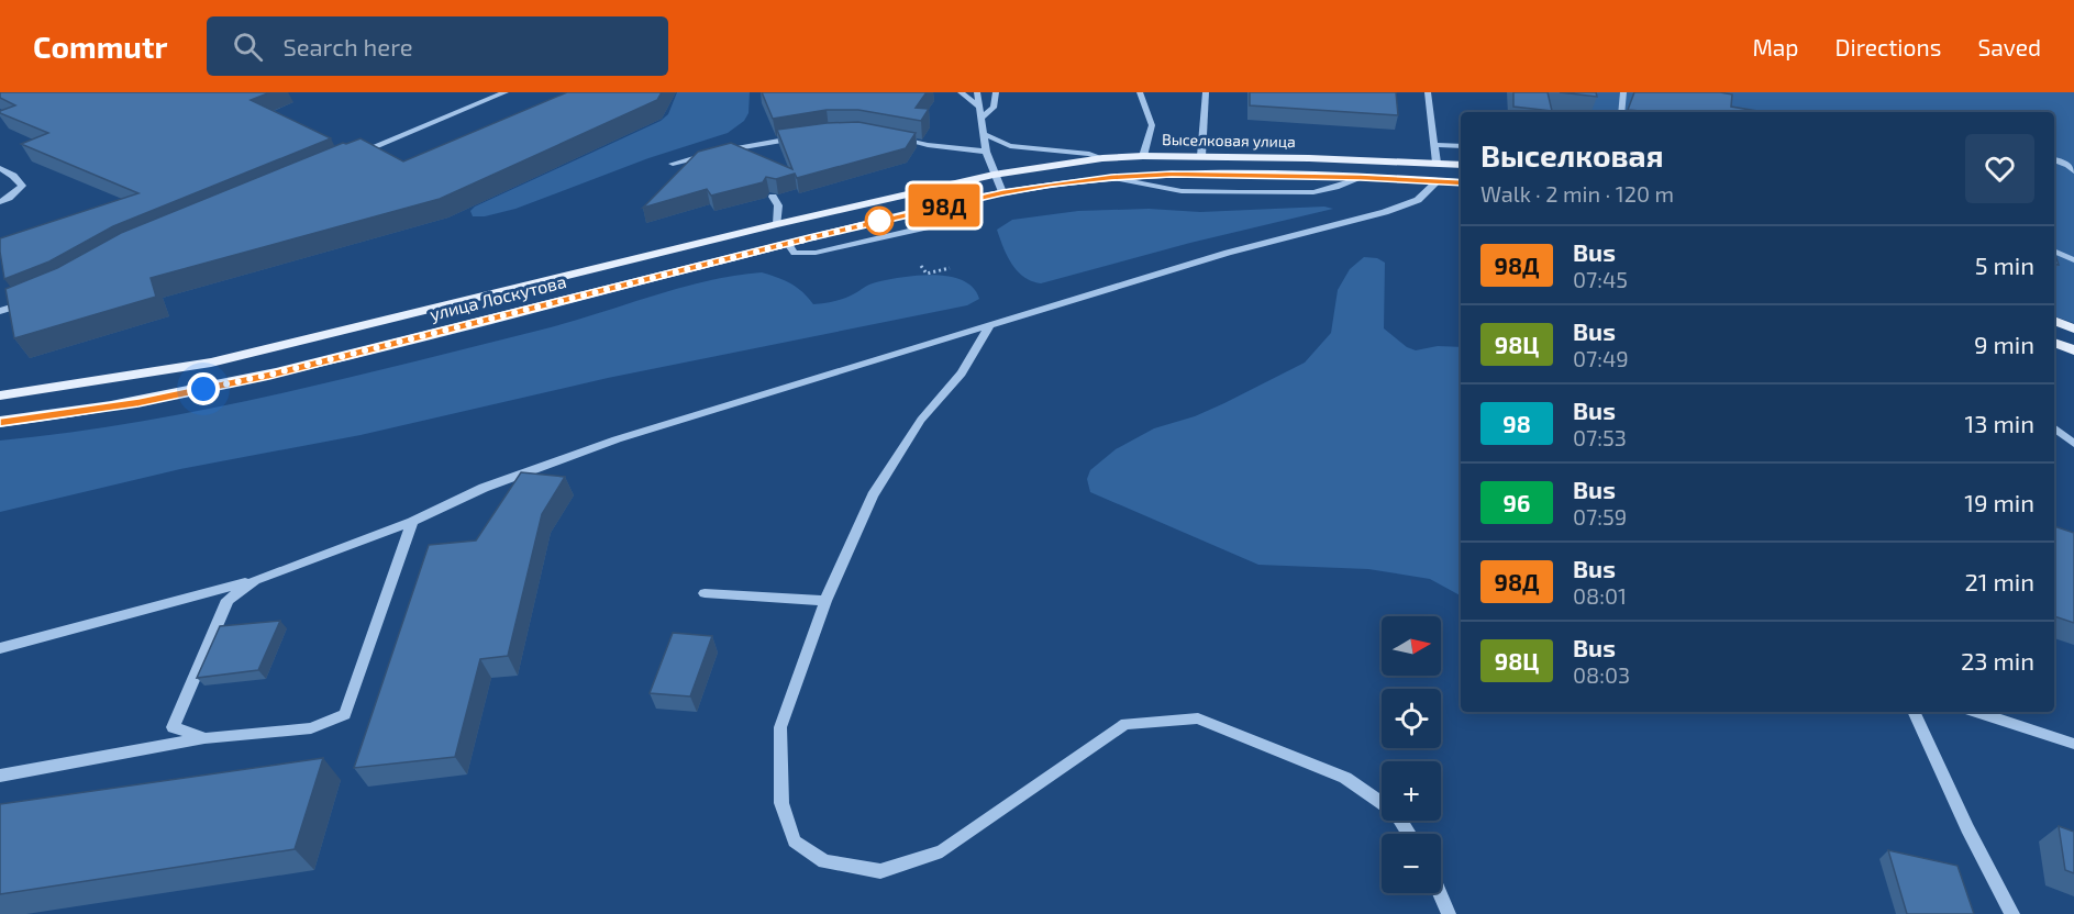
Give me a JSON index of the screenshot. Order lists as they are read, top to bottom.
{
  "streets": {
    "main road": ["Выселковая улица", "улица Лоскутова"]
  },
  "crossings": [
    ["Выселковая улица", "улица Лоскутова"]
  ],
  "lines": ["bus line 98Д"],
  "north": "right",
  "page": {
    "header": "Commutr",
    "search": "Search here",
    "nav": ["Map", "Directions", "Saved"],
    "on_map": "98Д",
    "heading": ["Выселковая", "Walk · 2 min · 120 m"],
    "list": [
      {
        "mark": "98Д",
        "name": "Bus",
        "note": "07:45",
        "value": "5 min"
      },
      {
        "mark": "98Ц",
        "name": "Bus",
        "note": "07:49",
        "value": "9 min"
      },
      {
        "mark": "98",
        "name": "Bus",
        "note": "07:53",
        "value": "13 min"
      },
      {
        "mark": "96",
        "name": "Bus",
        "note": "07:59",
        "value": "19 min"
      },
      {
        "mark": "98Д",
        "name": "Bus",
        "note": "08:01",
        "value": "21 min"
      },
      {
        "mark": "98Ц",
        "name": "Bus",
        "note": "08:03",
        "value": "23 min"
      }
    ],
    "map_buttons": ["+", "−"]
  }
}
